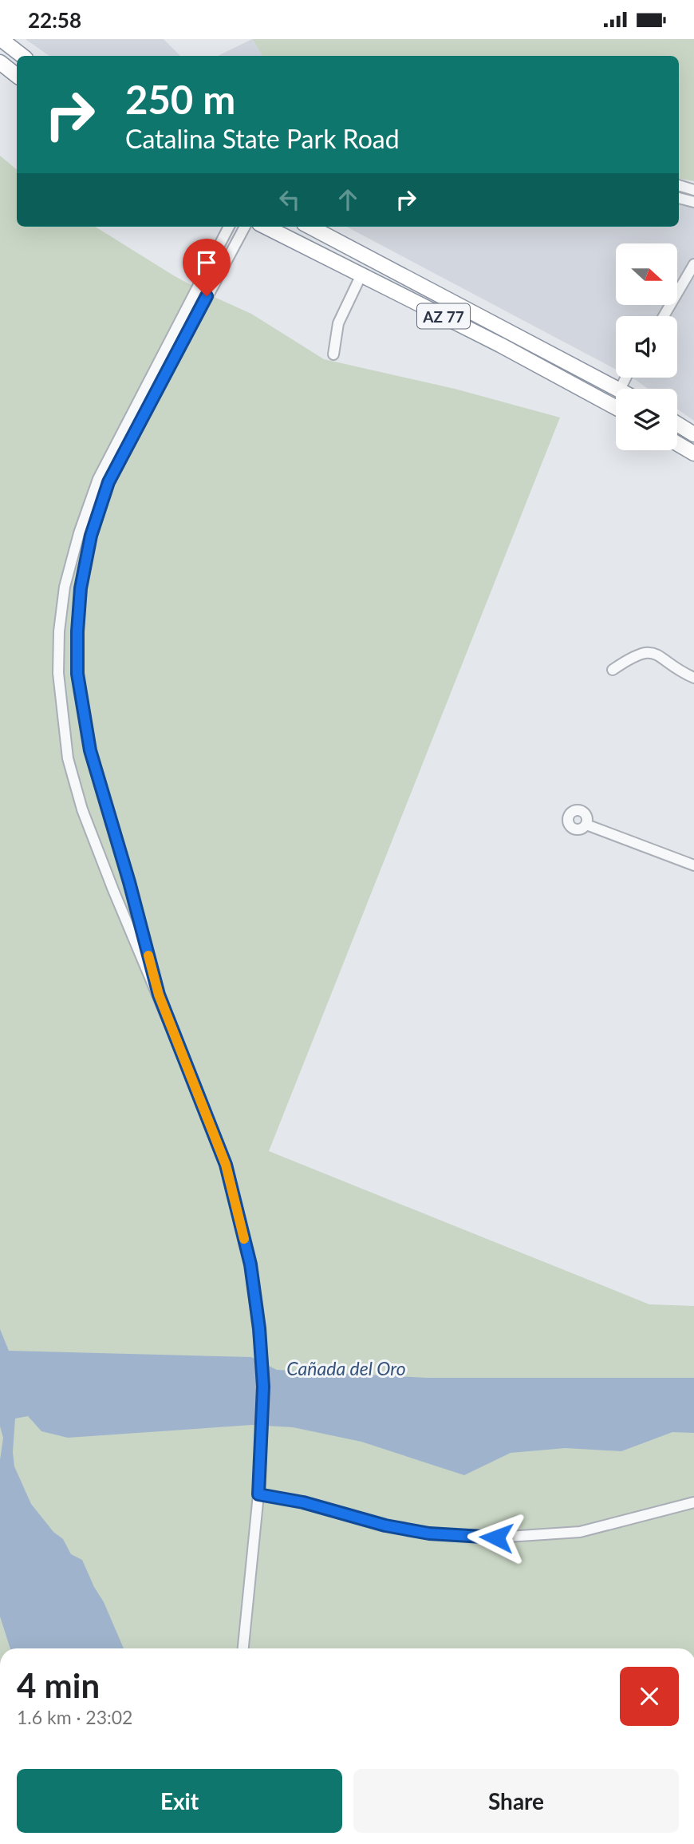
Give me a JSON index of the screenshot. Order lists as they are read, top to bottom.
{
  "streets": {
    "highway": ["AZ 77"]
  },
  "water": ["Cañada del Oro"],
  "north": "right",
  "page": {
    "status": "22:58",
    "turn": ["250 m", "Catalina State Park Road"],
    "heading": ["4 min", "1.6 km · 23:02"],
    "buttons": ["Exit", "Share"]
  }
}
